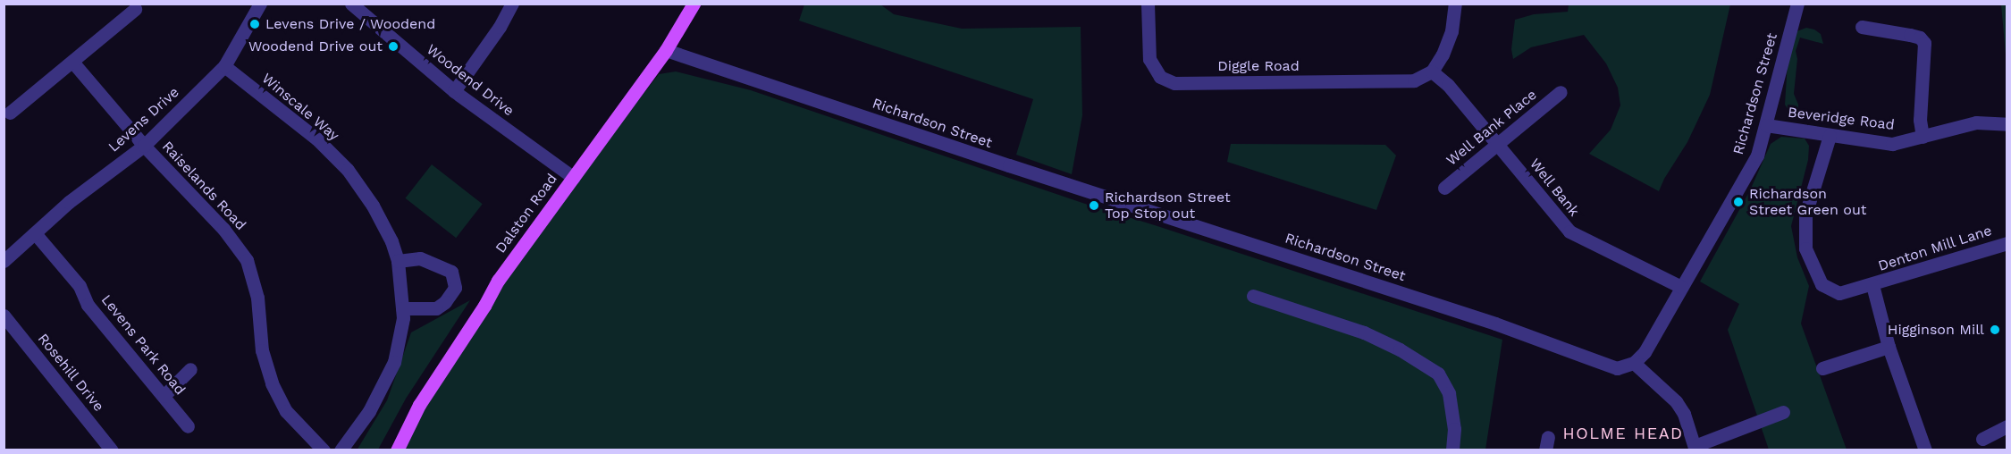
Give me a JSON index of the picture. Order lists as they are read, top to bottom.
{
  "streets": {
    "main road": ["Dalston Road"],
    "street": [
      "Diggle Road",
      "Woodend Drive",
      "Richardson Street",
      "Winscale Way",
      "Beveridge Road",
      "Levens Drive",
      "Well Bank Place",
      "Raiselands Road",
      "Well Bank",
      "Denton Mill Lane",
      "Levens Park Road",
      "Rosehill Drive"
    ]
  },
  "crossings": [
    ["Diggle Road", "Well Bank"],
    ["Woodend Drive", "Dalston Road"],
    ["Richardson Street", "Beveridge Road"],
    ["Richardson Street", "Well Bank"],
    ["Richardson Street", "Dalston Road"],
    ["Winscale Way", "Levens Drive"],
    ["Beveridge Road", "Denton Mill Lane"],
    ["Levens Drive", "Raiselands Road"],
    ["Levens Drive", "Levens Park Road"],
    ["Well Bank Place", "Well Bank"]
  ],
  "districts": ["HOLME HEAD"],
  "places": [
    "Levens Drive / Woodend",
    "Woodend Drive out",
    "Richardson Street Green out",
    "Richardson Street Top Stop out",
    "Higginson Mill"
  ]
}
